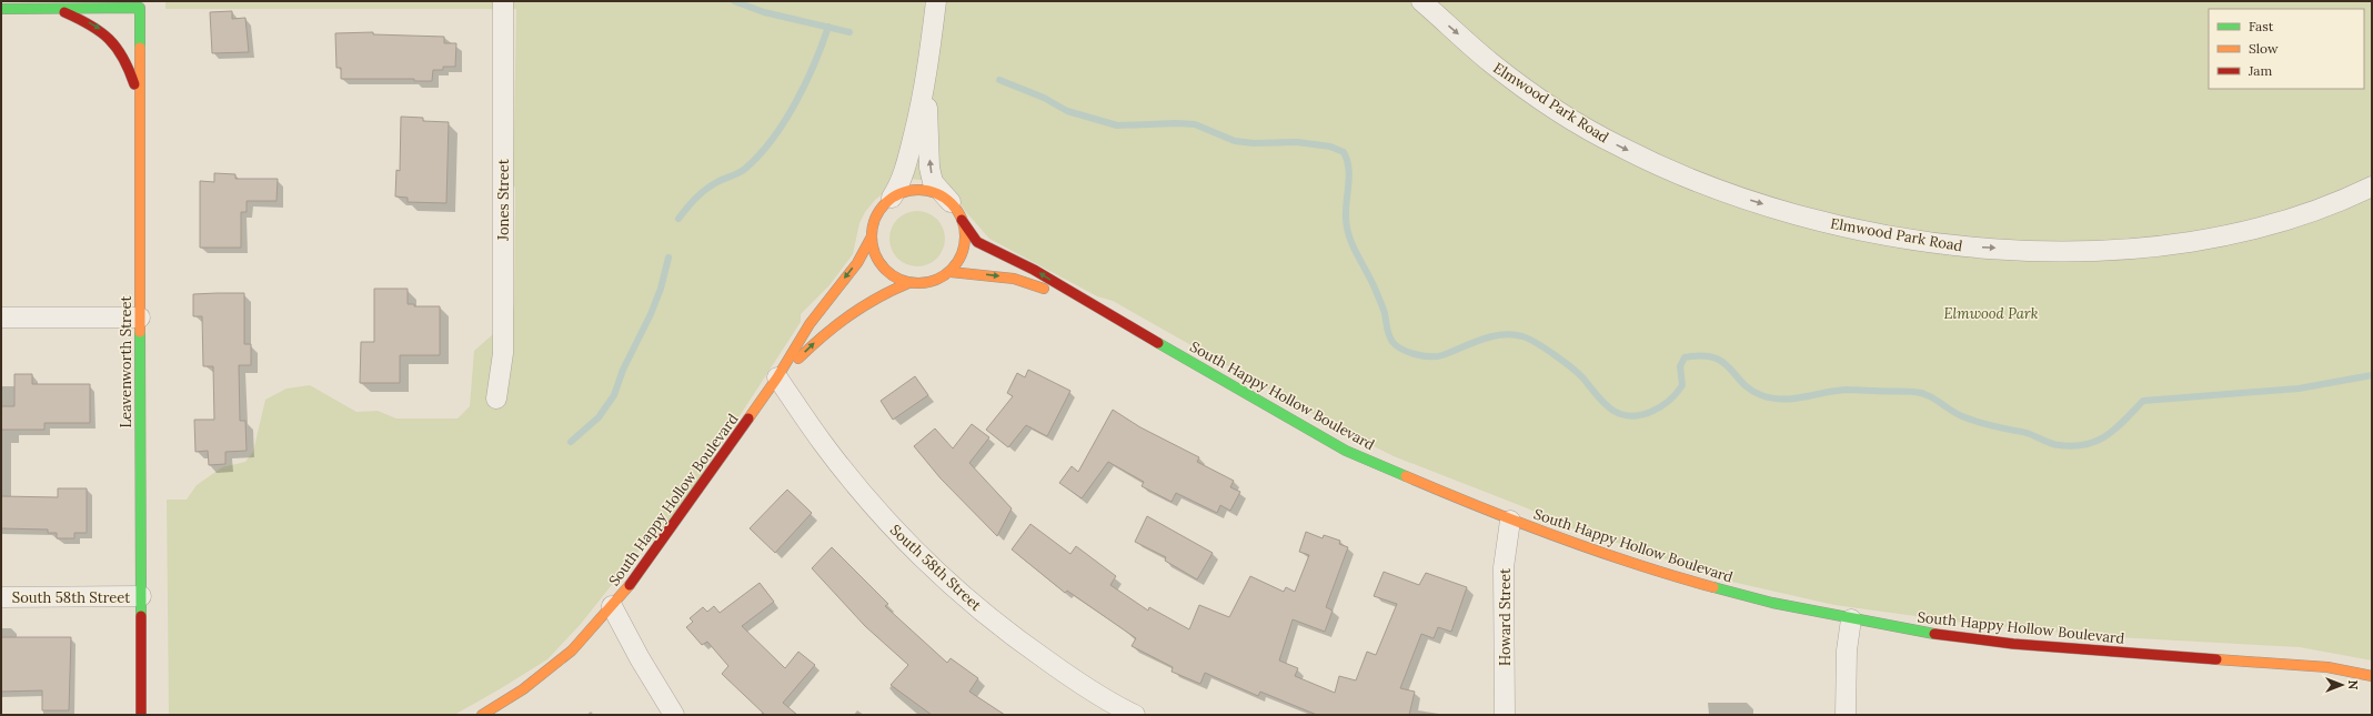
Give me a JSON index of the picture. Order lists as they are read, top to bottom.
{
  "streets": {
    "street": [
      "Elmwood Park Road",
      "Jones Street",
      "Leavenworth Street",
      "South Happy Hollow Boulevard",
      "South 58th Street",
      "Howard Street"
    ]
  },
  "crossings": [
    ["Leavenworth Street", "South 58th Street"],
    ["South Happy Hollow Boulevard", "South 58th Street"],
    ["South Happy Hollow Boulevard", "Howard Street"]
  ],
  "one_way": ["Elmwood Park Road"],
  "parks": ["Elmwood Park"],
  "legend": ["Fast", "Slow", "Jam"],
  "north": "right"
}
